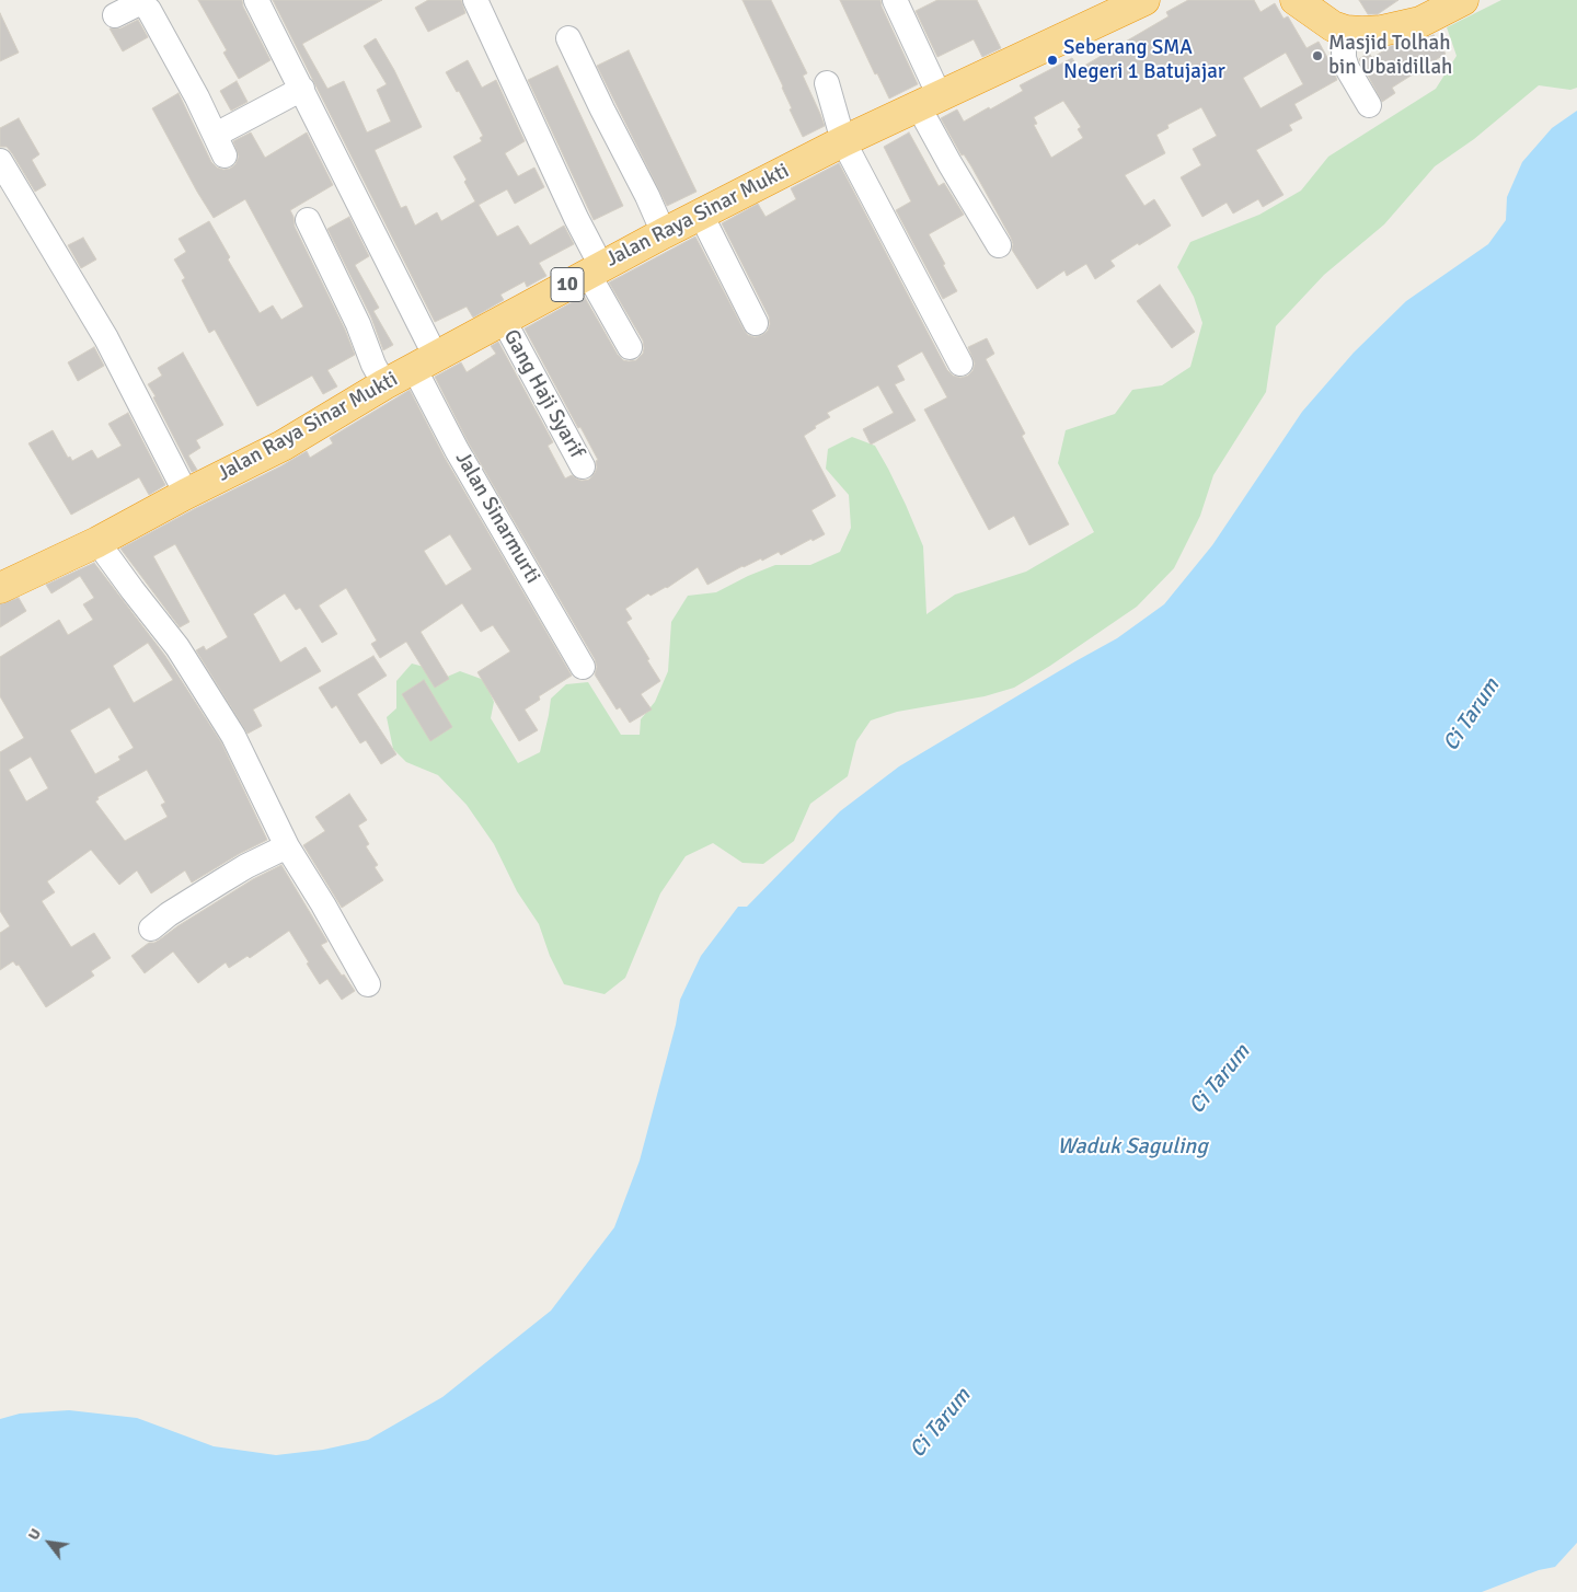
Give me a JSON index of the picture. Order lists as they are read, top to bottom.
{
  "streets": {
    "highway": ["Jalan Raya Sinar Mukti", "10"],
    "street": ["Gang Haji Syarif", "Jalan Sinarmurti"]
  },
  "crossings": [
    ["Jalan Raya Sinar Mukti", "Gang Haji Syarif"],
    ["Jalan Raya Sinar Mukti", "Jalan Sinarmurti"]
  ],
  "water": ["Ci Tarum", "Waduk Saguling"],
  "places": ["Masjid Tolhah bin Ubaidillah", "Seberang SMA Negeri 1 Batujajar"],
  "north": "top left"
}
